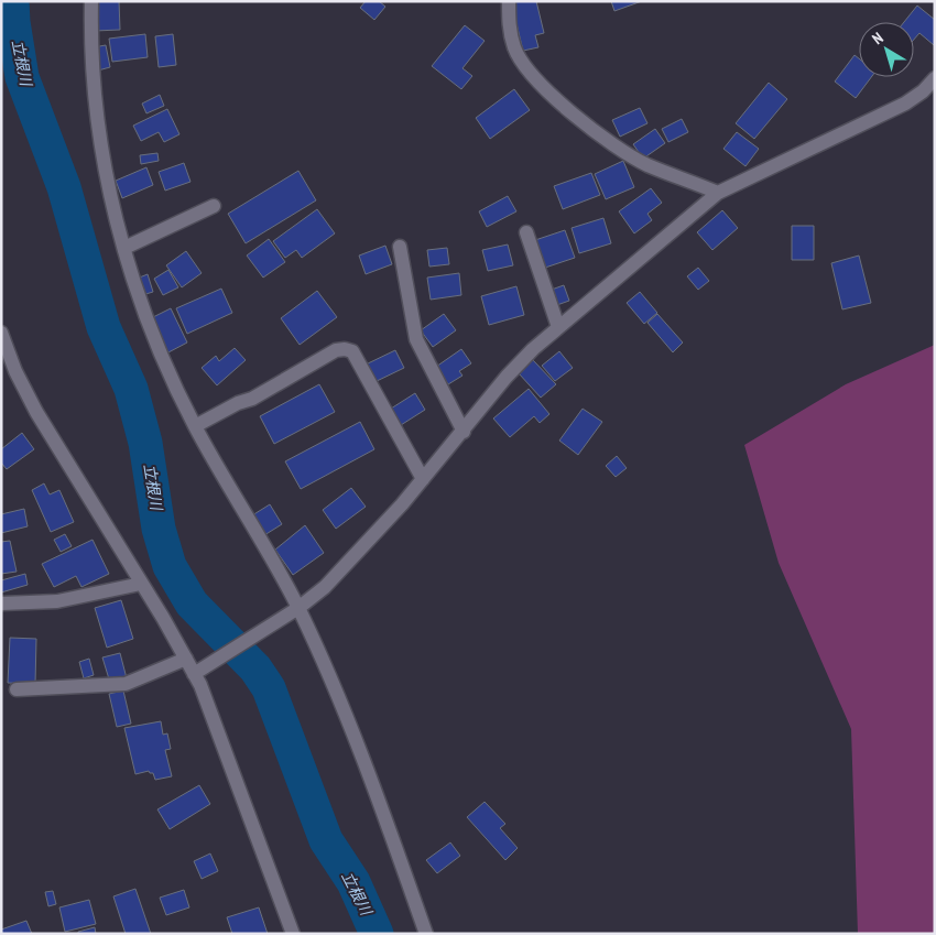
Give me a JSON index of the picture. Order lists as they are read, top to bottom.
{
  "water": ["立根川"],
  "north": "top left"
}
